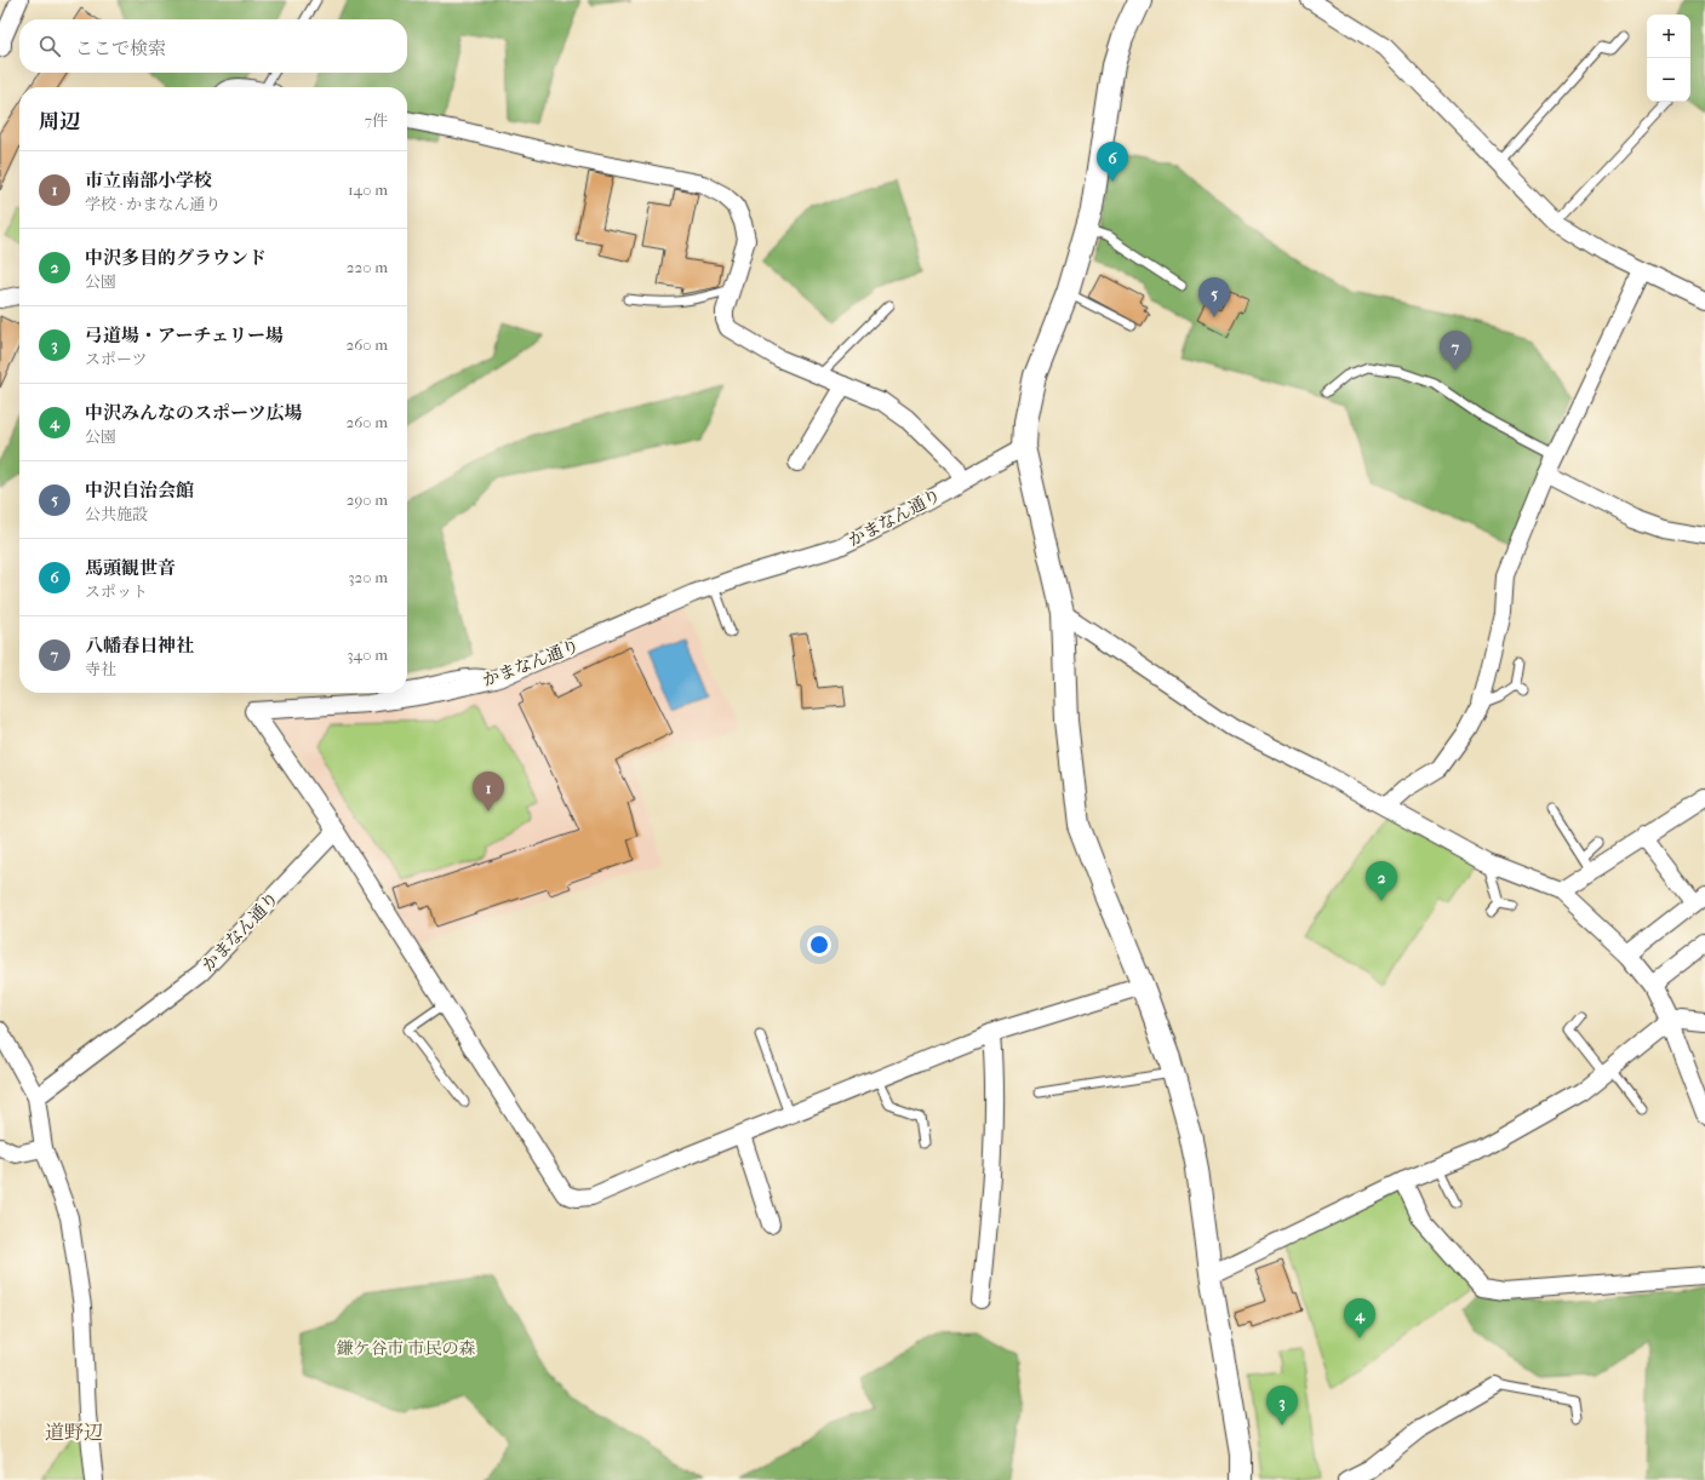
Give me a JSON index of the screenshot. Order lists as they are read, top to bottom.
{
  "streets": {
    "street": ["かまなん通り"]
  },
  "districts": ["道野辺"],
  "parks": ["鎌ケ谷市 市民の森"],
  "page": {
    "map_buttons": ["+", "−"],
    "search": "ここで検索",
    "heading": ["周辺", "7件"],
    "pins": [
      "6",
      "5",
      "7",
      "1",
      "2",
      "4",
      "3"
    ],
    "list": [
      {
        "mark": "1",
        "name": "市立南部小学校",
        "note": "学校 · かまなん通り",
        "value": "140 m"
      },
      {
        "mark": "2",
        "name": "中沢多目的グラウンド",
        "note": "公園",
        "value": "220 m"
      },
      {
        "mark": "3",
        "name": "弓道場・アーチェリー場",
        "note": "スポーツ",
        "value": "260 m"
      },
      {
        "mark": "4",
        "name": "中沢みんなのスポーツ広場",
        "note": "公園",
        "value": "260 m"
      },
      {
        "mark": "5",
        "name": "中沢自治会館",
        "note": "公共施設",
        "value": "290 m"
      },
      {
        "mark": "6",
        "name": "馬頭観世音",
        "note": "スポット",
        "value": "320 m"
      },
      {
        "mark": "7",
        "name": "八幡春日神社",
        "note": "寺社",
        "value": "340 m"
      }
    ]
  }
}
